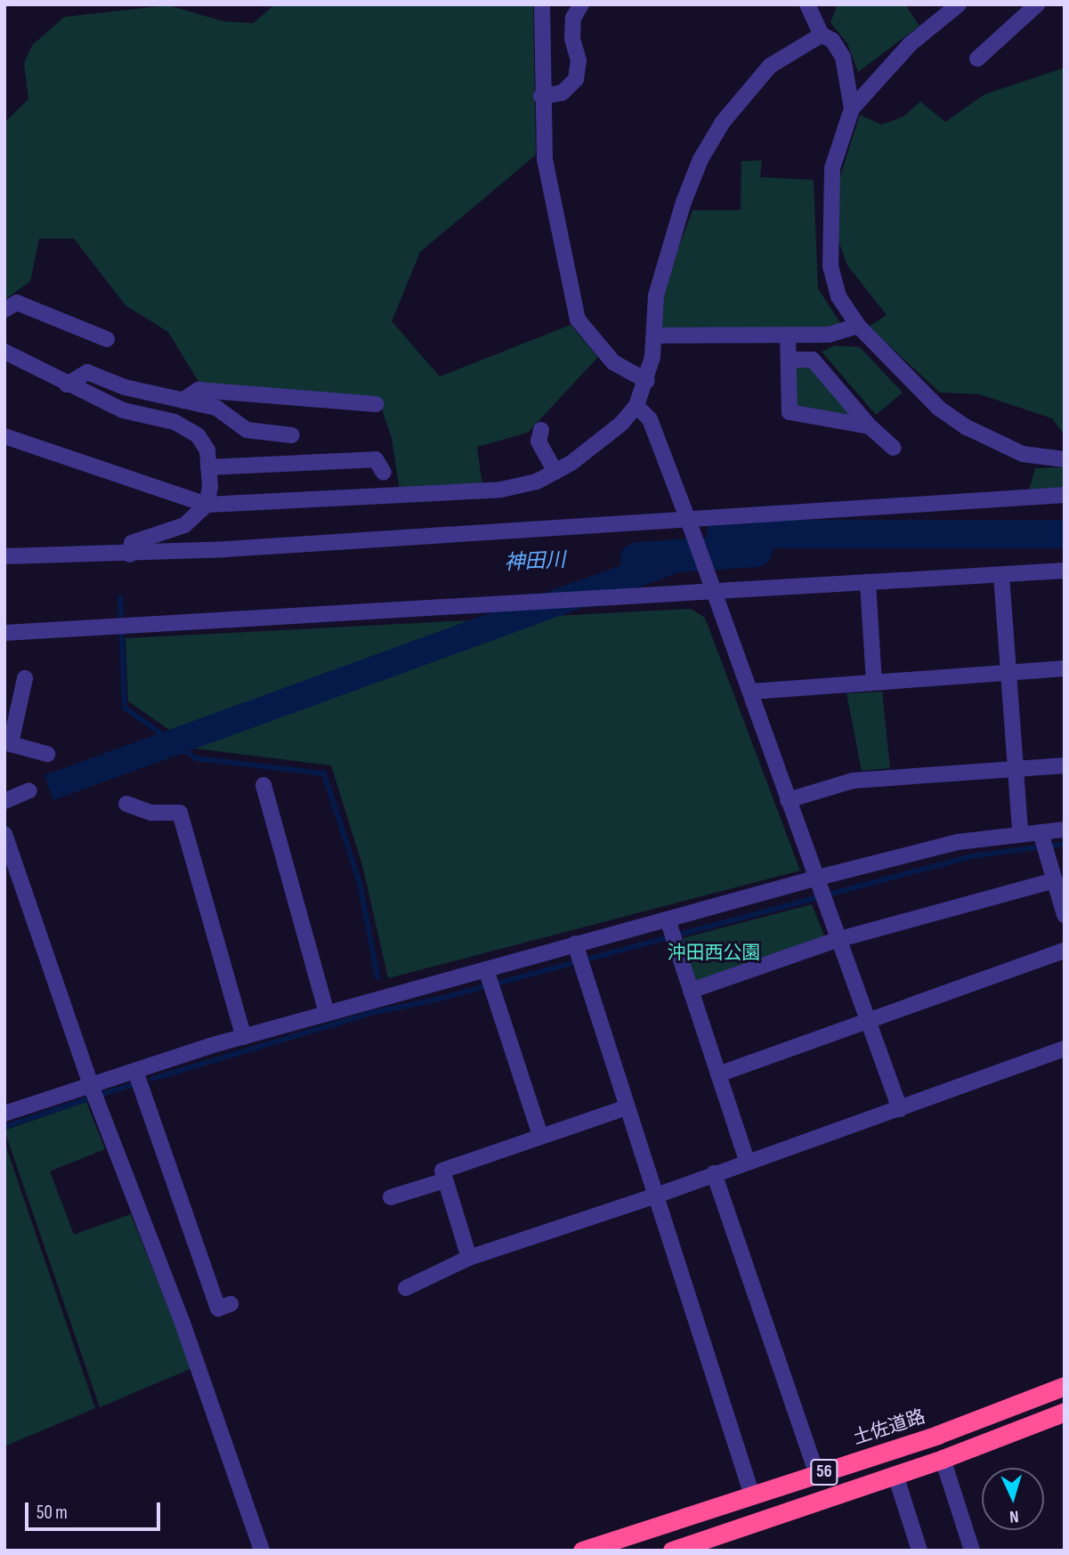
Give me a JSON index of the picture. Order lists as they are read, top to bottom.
{
  "streets": {
    "highway": ["土佐道路", "56"]
  },
  "water": ["神田川"],
  "parks": ["沖田西公園"],
  "scale_bar": "50 m",
  "north": "bottom"
}
